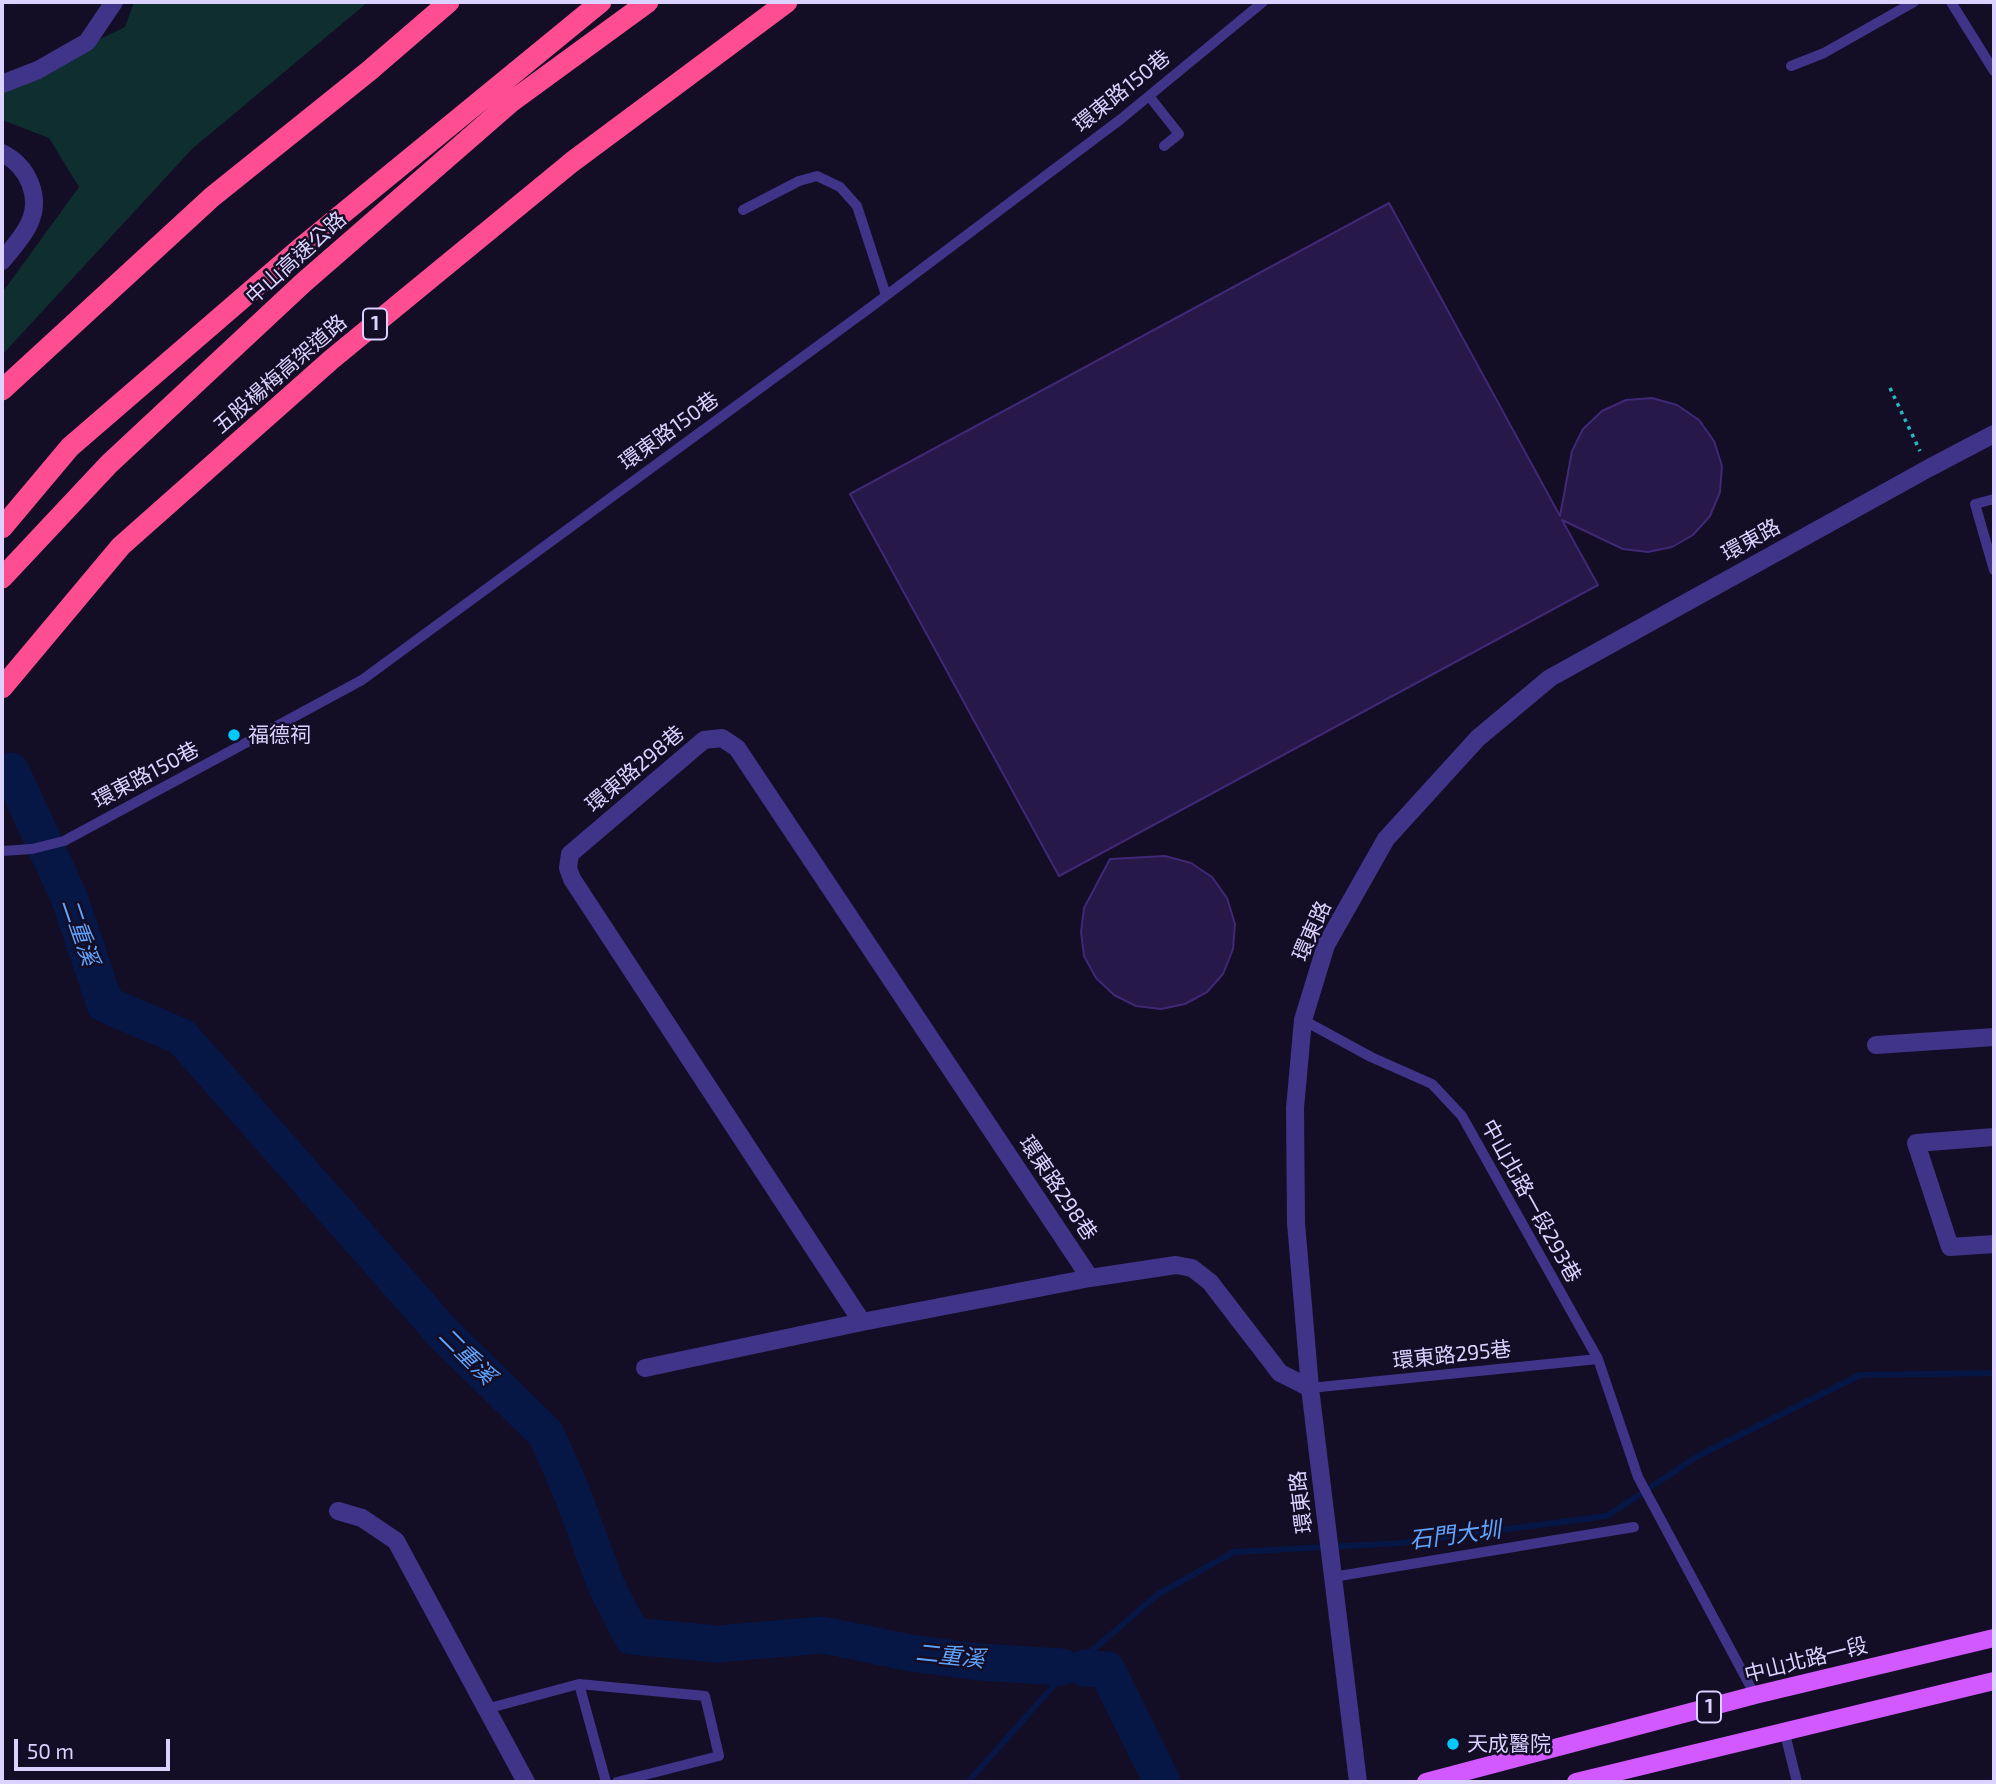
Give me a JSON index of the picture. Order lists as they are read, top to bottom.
{
  "streets": {
    "highway": ["中山高速公路", "1", "五股楊梅高架道路"],
    "main road": ["中山北路一段"],
    "street": ["環東路", "環東路298巷"],
    "lane": ["環東路150巷", "中山北路一段293巷", "環東路295巷"]
  },
  "crossings": [
    ["環東路", "中山北路一段293巷"],
    ["環東路", "環東路295巷"],
    ["中山北路一段293巷", "環東路295巷"],
    ["中山北路一段293巷", "中山北路一段"]
  ],
  "water": ["二重溪", "石門大圳"],
  "places": ["福德祠", "天成醫院"],
  "scale_bar": "50 m"
}
